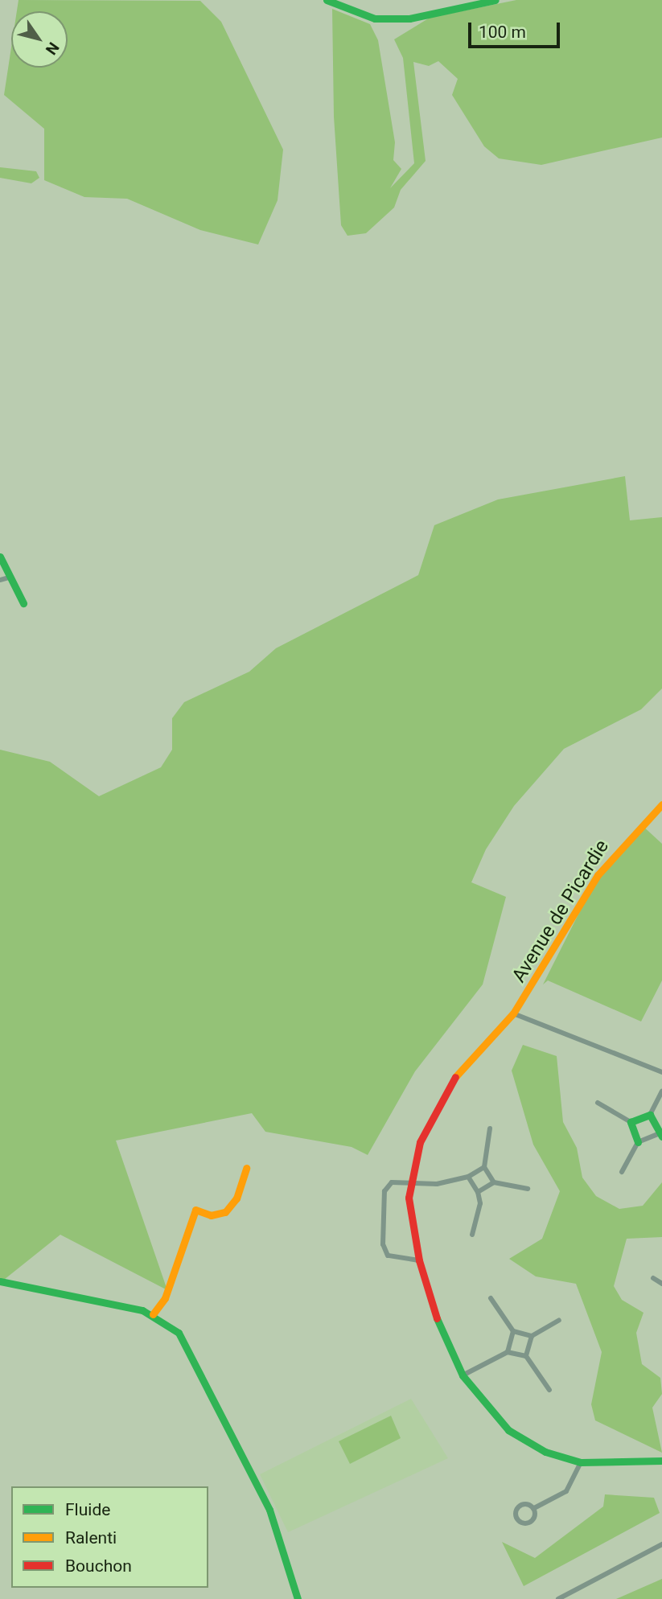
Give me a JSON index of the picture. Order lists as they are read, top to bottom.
{
  "streets": {
    "street": ["Avenue de Picardie"]
  },
  "legend": ["Fluide", "Ralenti", "Bouchon"],
  "scale_bar": "100 m",
  "north": "bottom right"
}
